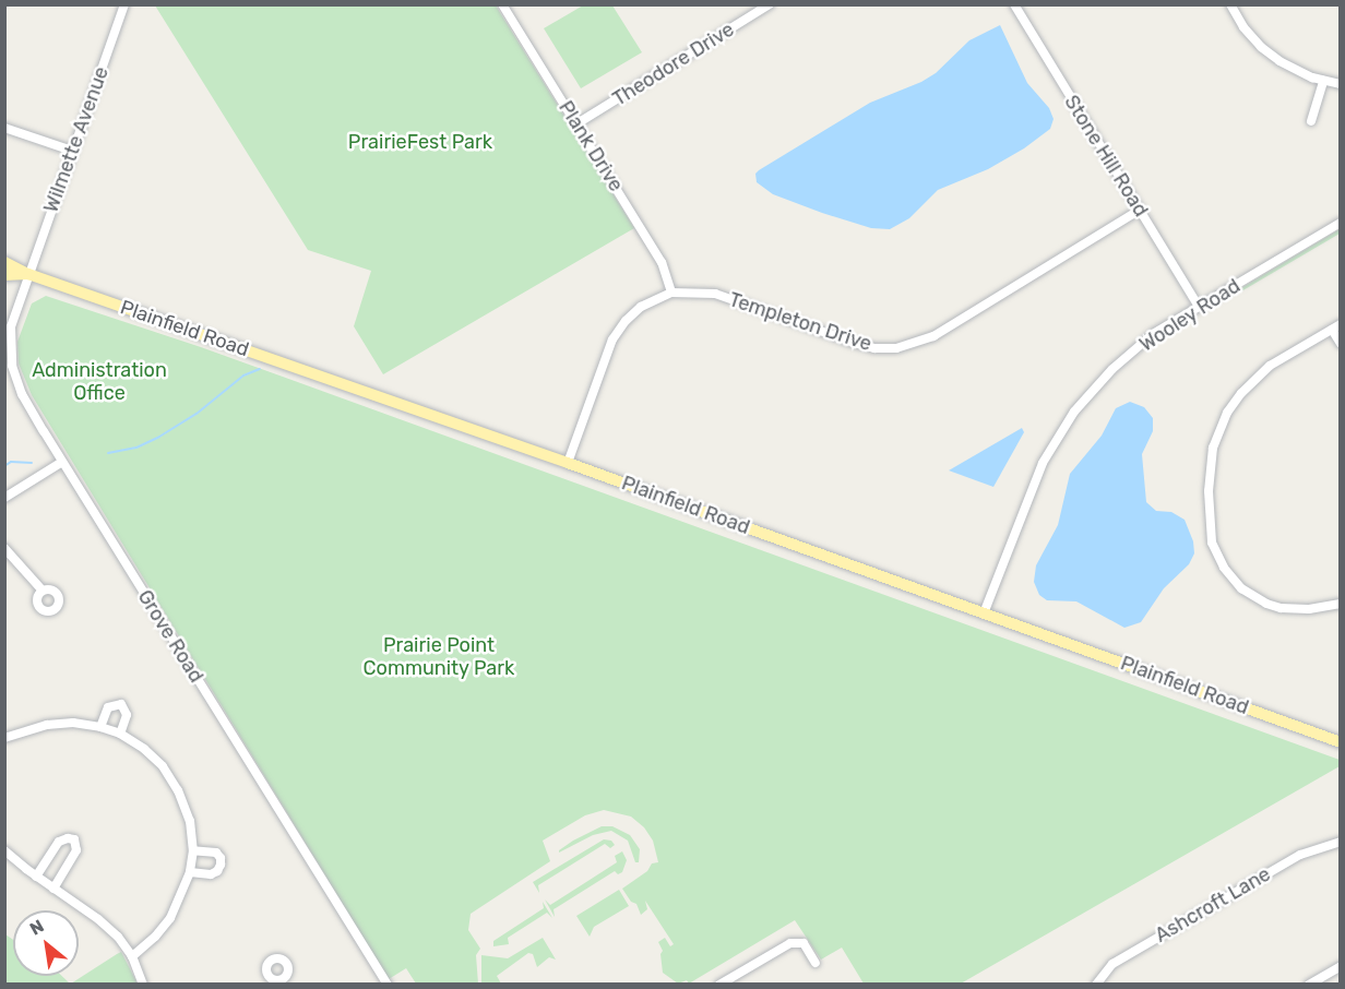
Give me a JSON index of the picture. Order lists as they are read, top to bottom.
{
  "streets": {
    "main road": ["Plainfield Road"],
    "street": [
      "Theodore Drive",
      "Wilmette Avenue",
      "Plank Drive",
      "Stone Hill Road",
      "Wooley Road",
      "Templeton Drive",
      "Grove Road",
      "Ashcroft Lane"
    ]
  },
  "crossings": [
    ["Theodore Drive", "Plank Drive"],
    ["Wilmette Avenue", "Plainfield Road"],
    ["Wilmette Avenue", "Grove Road"],
    ["Plank Drive", "Templeton Drive"],
    ["Stone Hill Road", "Wooley Road"],
    ["Stone Hill Road", "Templeton Drive"],
    ["Wooley Road", "Plainfield Road"],
    ["Templeton Drive", "Plainfield Road"],
    ["Plainfield Road", "Grove Road"]
  ],
  "parks": ["PrairieFest Park", "Administration Office", "Prairie Point Community Park"],
  "north": "top left"
}
